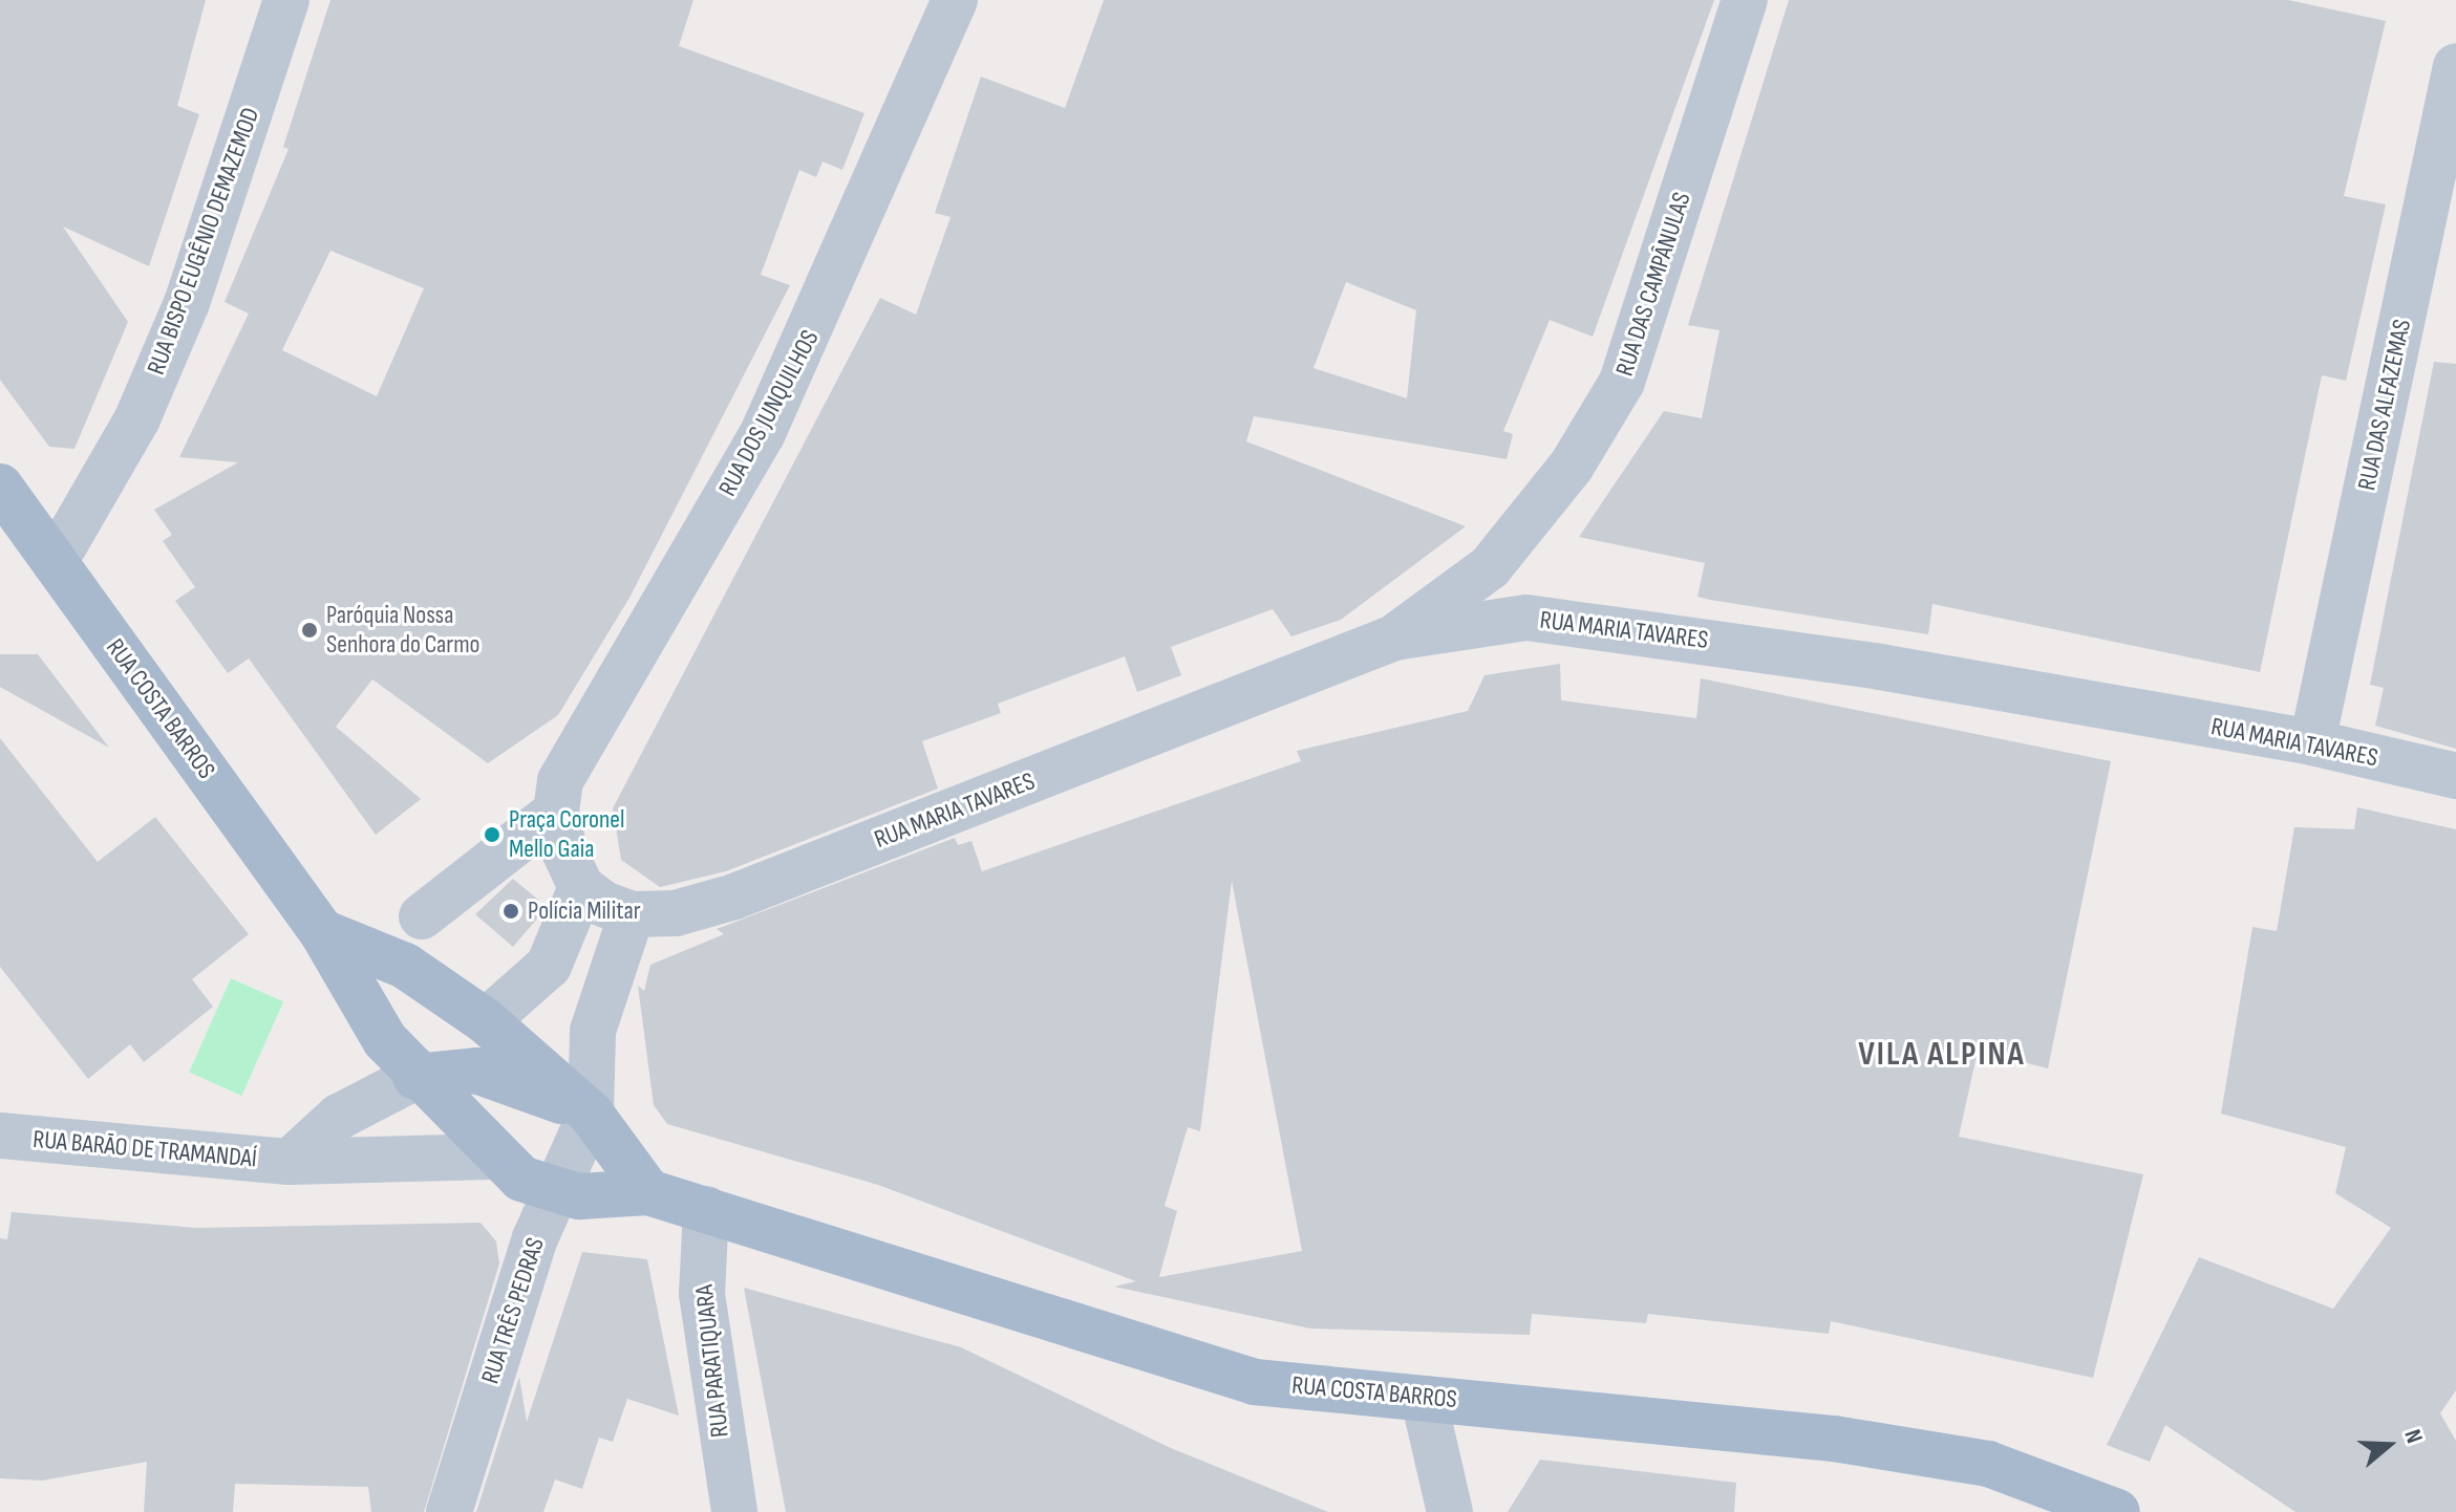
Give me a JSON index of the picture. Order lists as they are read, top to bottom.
{
  "streets": {
    "main road": ["RUA COSTA BARROS"],
    "street": [
      "RUA BISPO EUGÊNIO DEMAZEMOD",
      "RUA DAS CAMPÂNULAS",
      "RUA DAS ALFAZEMAS",
      "RUA DOS JUNQUILHOS",
      "RUA MARIA TAVARES",
      "RUA BARÃO DE TRAMANDAÍ",
      "RUA TRÊS PEDRAS",
      "RUA PARATIQUARA"
    ]
  },
  "crossings": [
    ["RUA BISPO EUGÊNIO DEMAZEMOD", "RUA COSTA BARROS"],
    ["RUA DAS CAMPÂNULAS", "RUA MARIA TAVARES"],
    ["RUA DAS ALFAZEMAS", "RUA MARIA TAVARES"],
    ["RUA COSTA BARROS", "RUA BARÃO DE TRAMANDAÍ"],
    ["RUA COSTA BARROS", "RUA TRÊS PEDRAS"],
    ["RUA COSTA BARROS", "RUA PARATIQUARA"]
  ],
  "districts": ["VILA ALPINA"],
  "places": ["Paróquia Nossa Senhora do Carmo", "Praça Coronel Mello Gaia", "Polícia Militar"],
  "north": "right"
}
